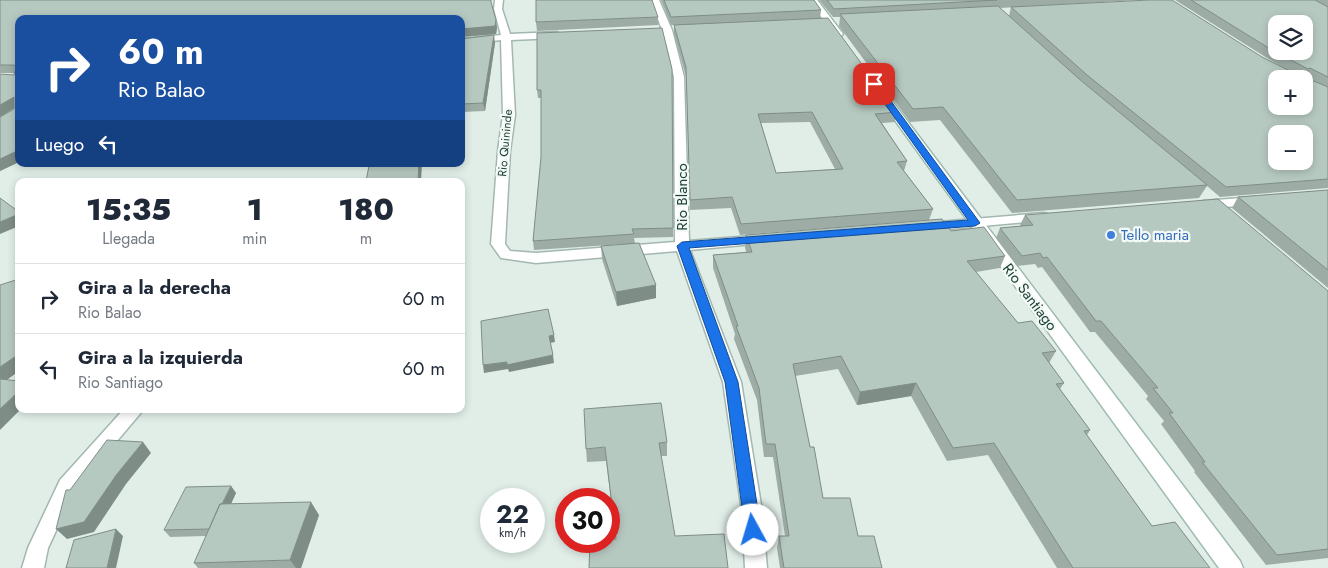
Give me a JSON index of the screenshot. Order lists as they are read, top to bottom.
{
  "streets": {
    "street": ["Rio Quininde", "Rio Blanco", "Rio Santiago"]
  },
  "crossings": [
    ["Rio Quininde", "Rio Blanco"]
  ],
  "places": ["Tello maria"],
  "page": {
    "map_buttons": ["+", "−"],
    "turn": ["60 m", "Rio Balao"],
    "then": "Luego",
    "eta": [
      "15:35",
      "Llegada",
      "1",
      "min",
      "180",
      "m"
    ],
    "list": [
      {
        "name": "Gira a la derecha",
        "note": "Rio Balao",
        "value": "60 m"
      },
      {
        "name": "Gira a la izquierda",
        "note": "Rio Santiago",
        "value": "60 m"
      }
    ],
    "speed": "22 km/h",
    "limit": "30"
  }
}
